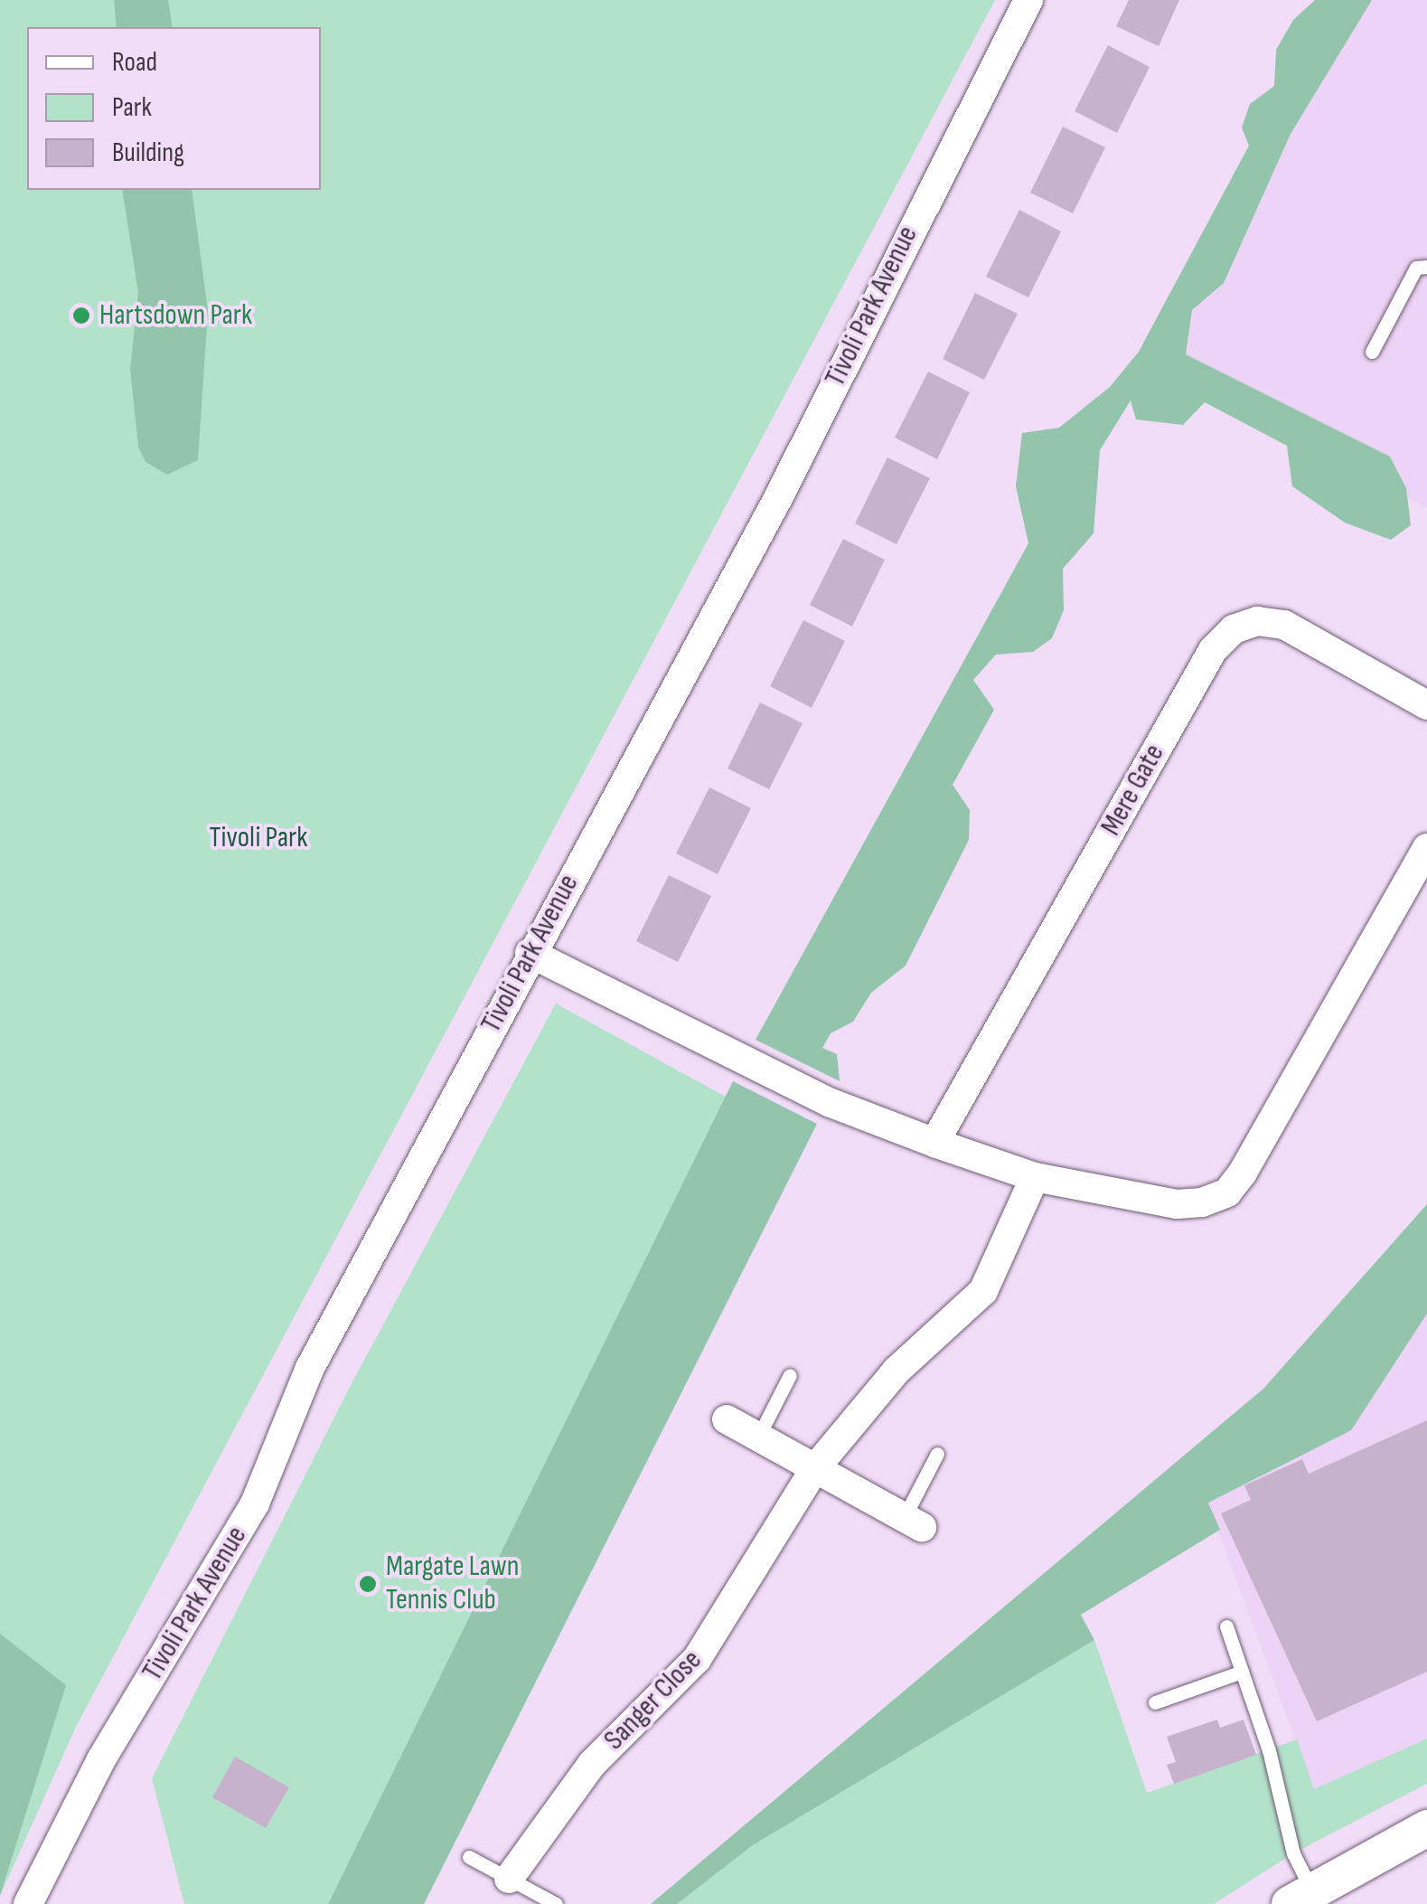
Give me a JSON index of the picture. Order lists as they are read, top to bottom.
{
  "streets": {
    "street": ["Tivoli Park Avenue", "Mere Gate", "Sanger Close"]
  },
  "parks": ["Tivoli Park"],
  "places": ["Hartsdown Park", "Margate Lawn Tennis Club"],
  "legend": ["Road", "Park", "Building"]
}
